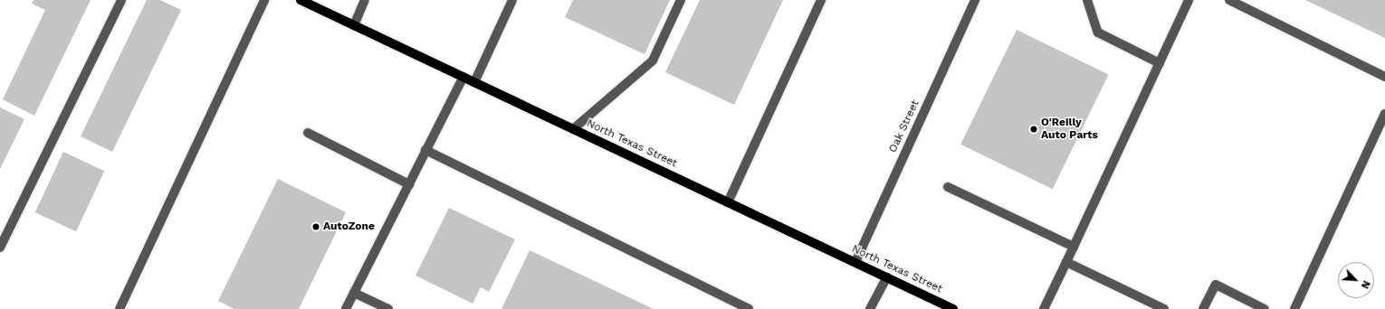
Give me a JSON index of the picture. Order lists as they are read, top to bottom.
{
  "streets": {
    "main road": ["North Texas Street"],
    "street": ["Oak Street"]
  },
  "crossings": [
    ["Oak Street", "North Texas Street"]
  ],
  "places": ["O'Reilly Auto Parts", "AutoZone"],
  "north": "bottom right"
}
